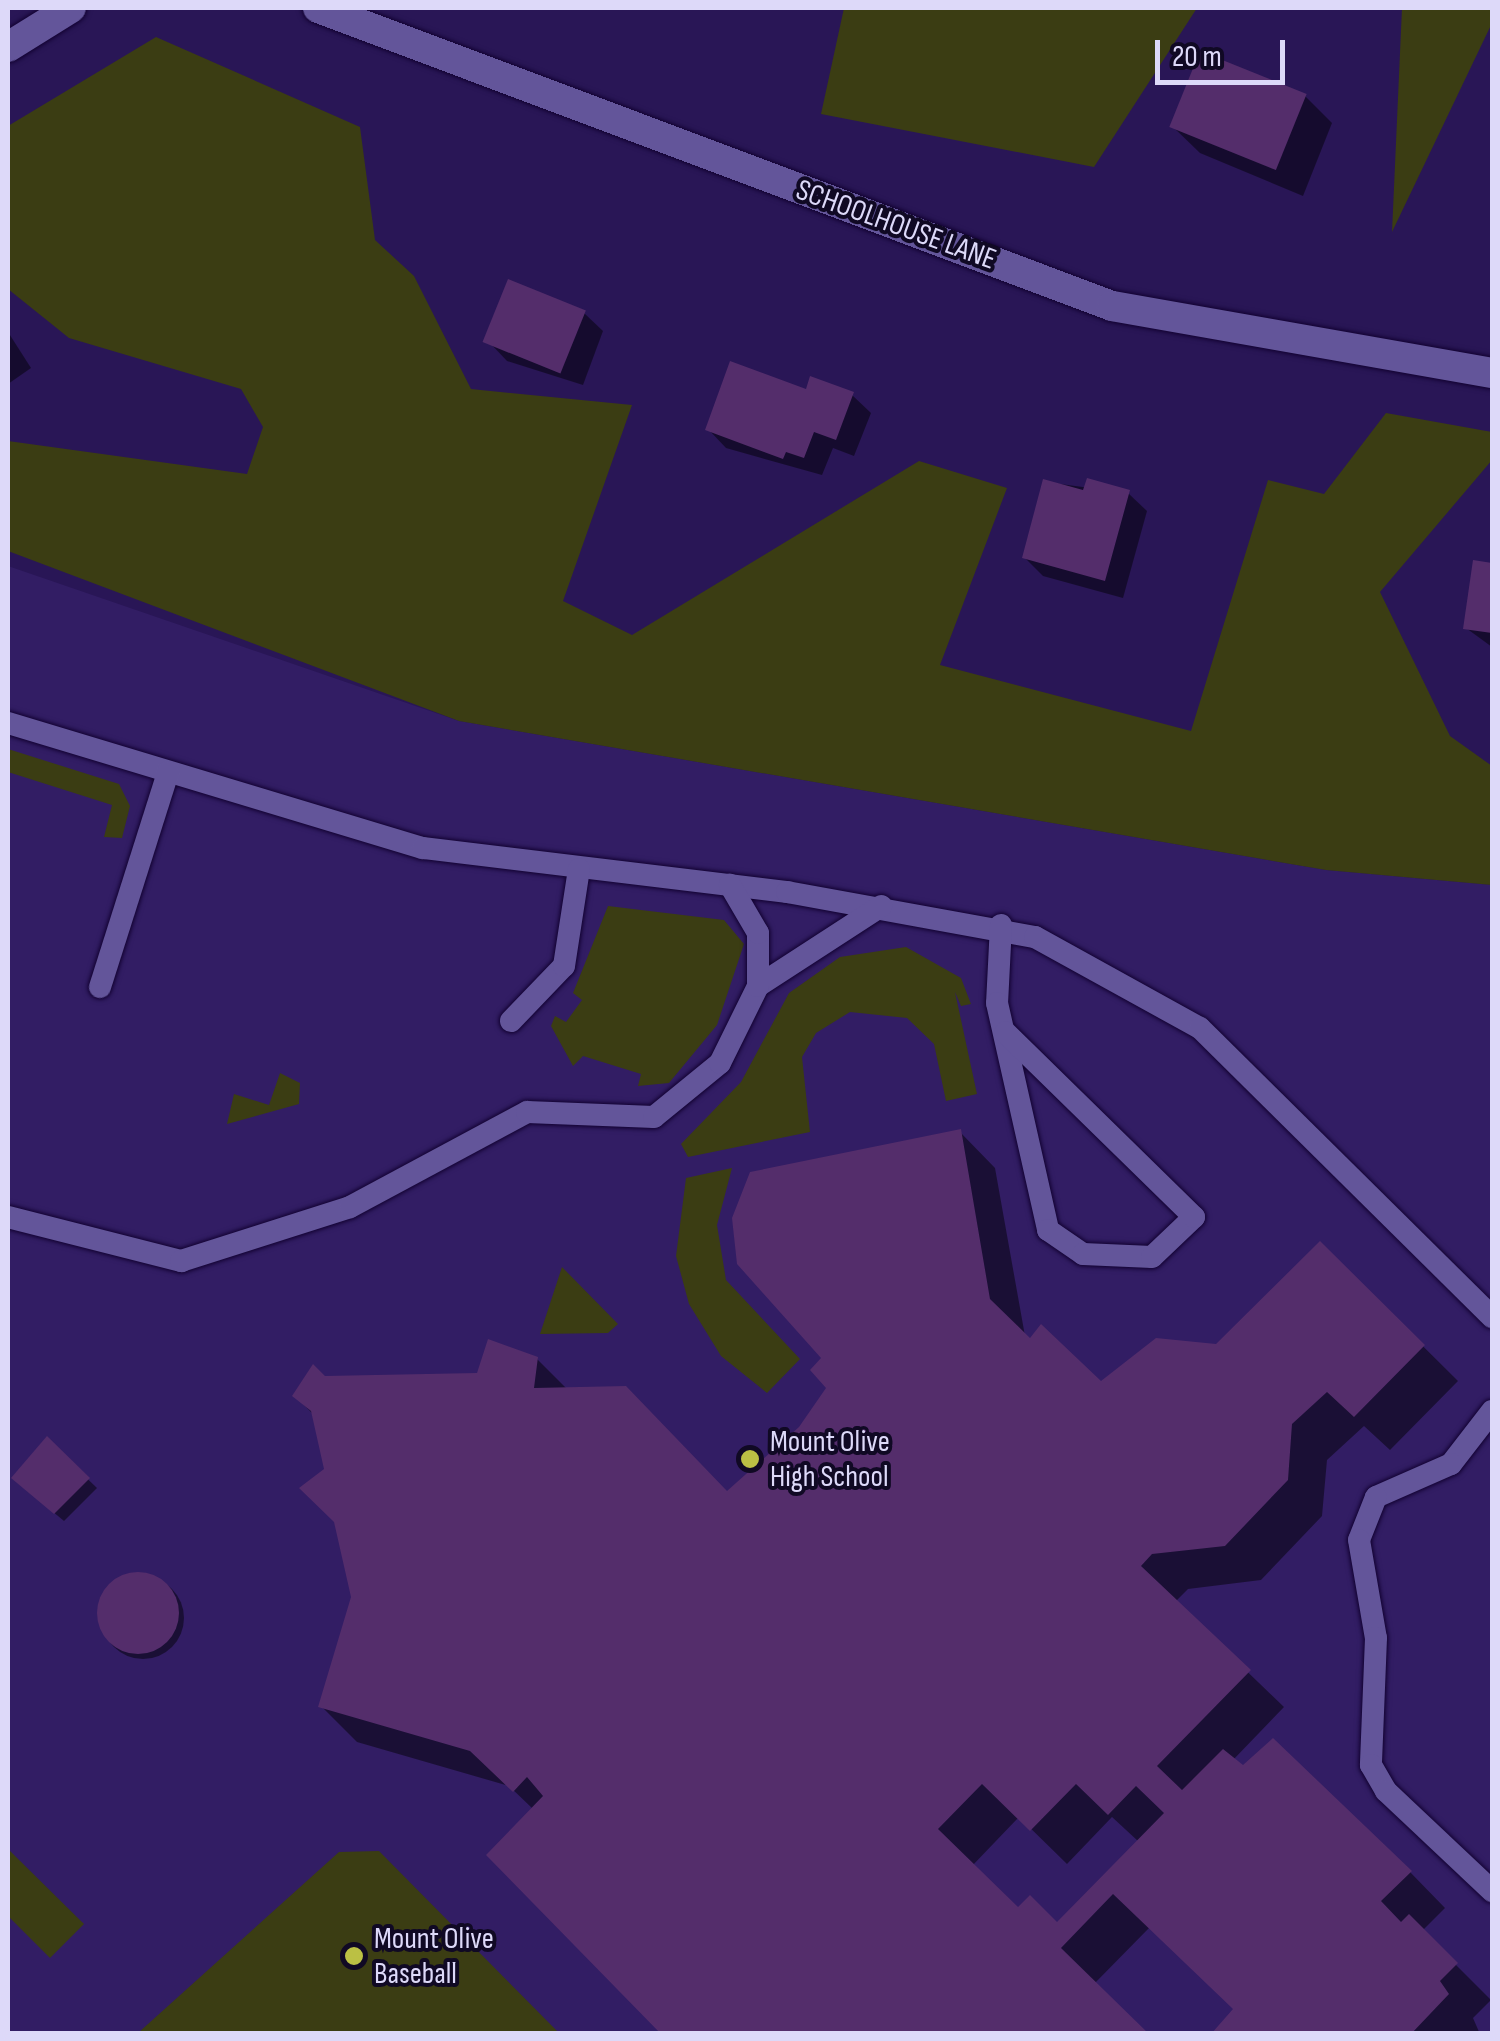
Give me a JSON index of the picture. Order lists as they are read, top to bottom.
{
  "streets": {
    "street": ["SCHOOLHOUSE LANE"]
  },
  "places": ["Mount Olive High School", "Mount Olive Baseball"],
  "scale_bar": "20 m"
}
